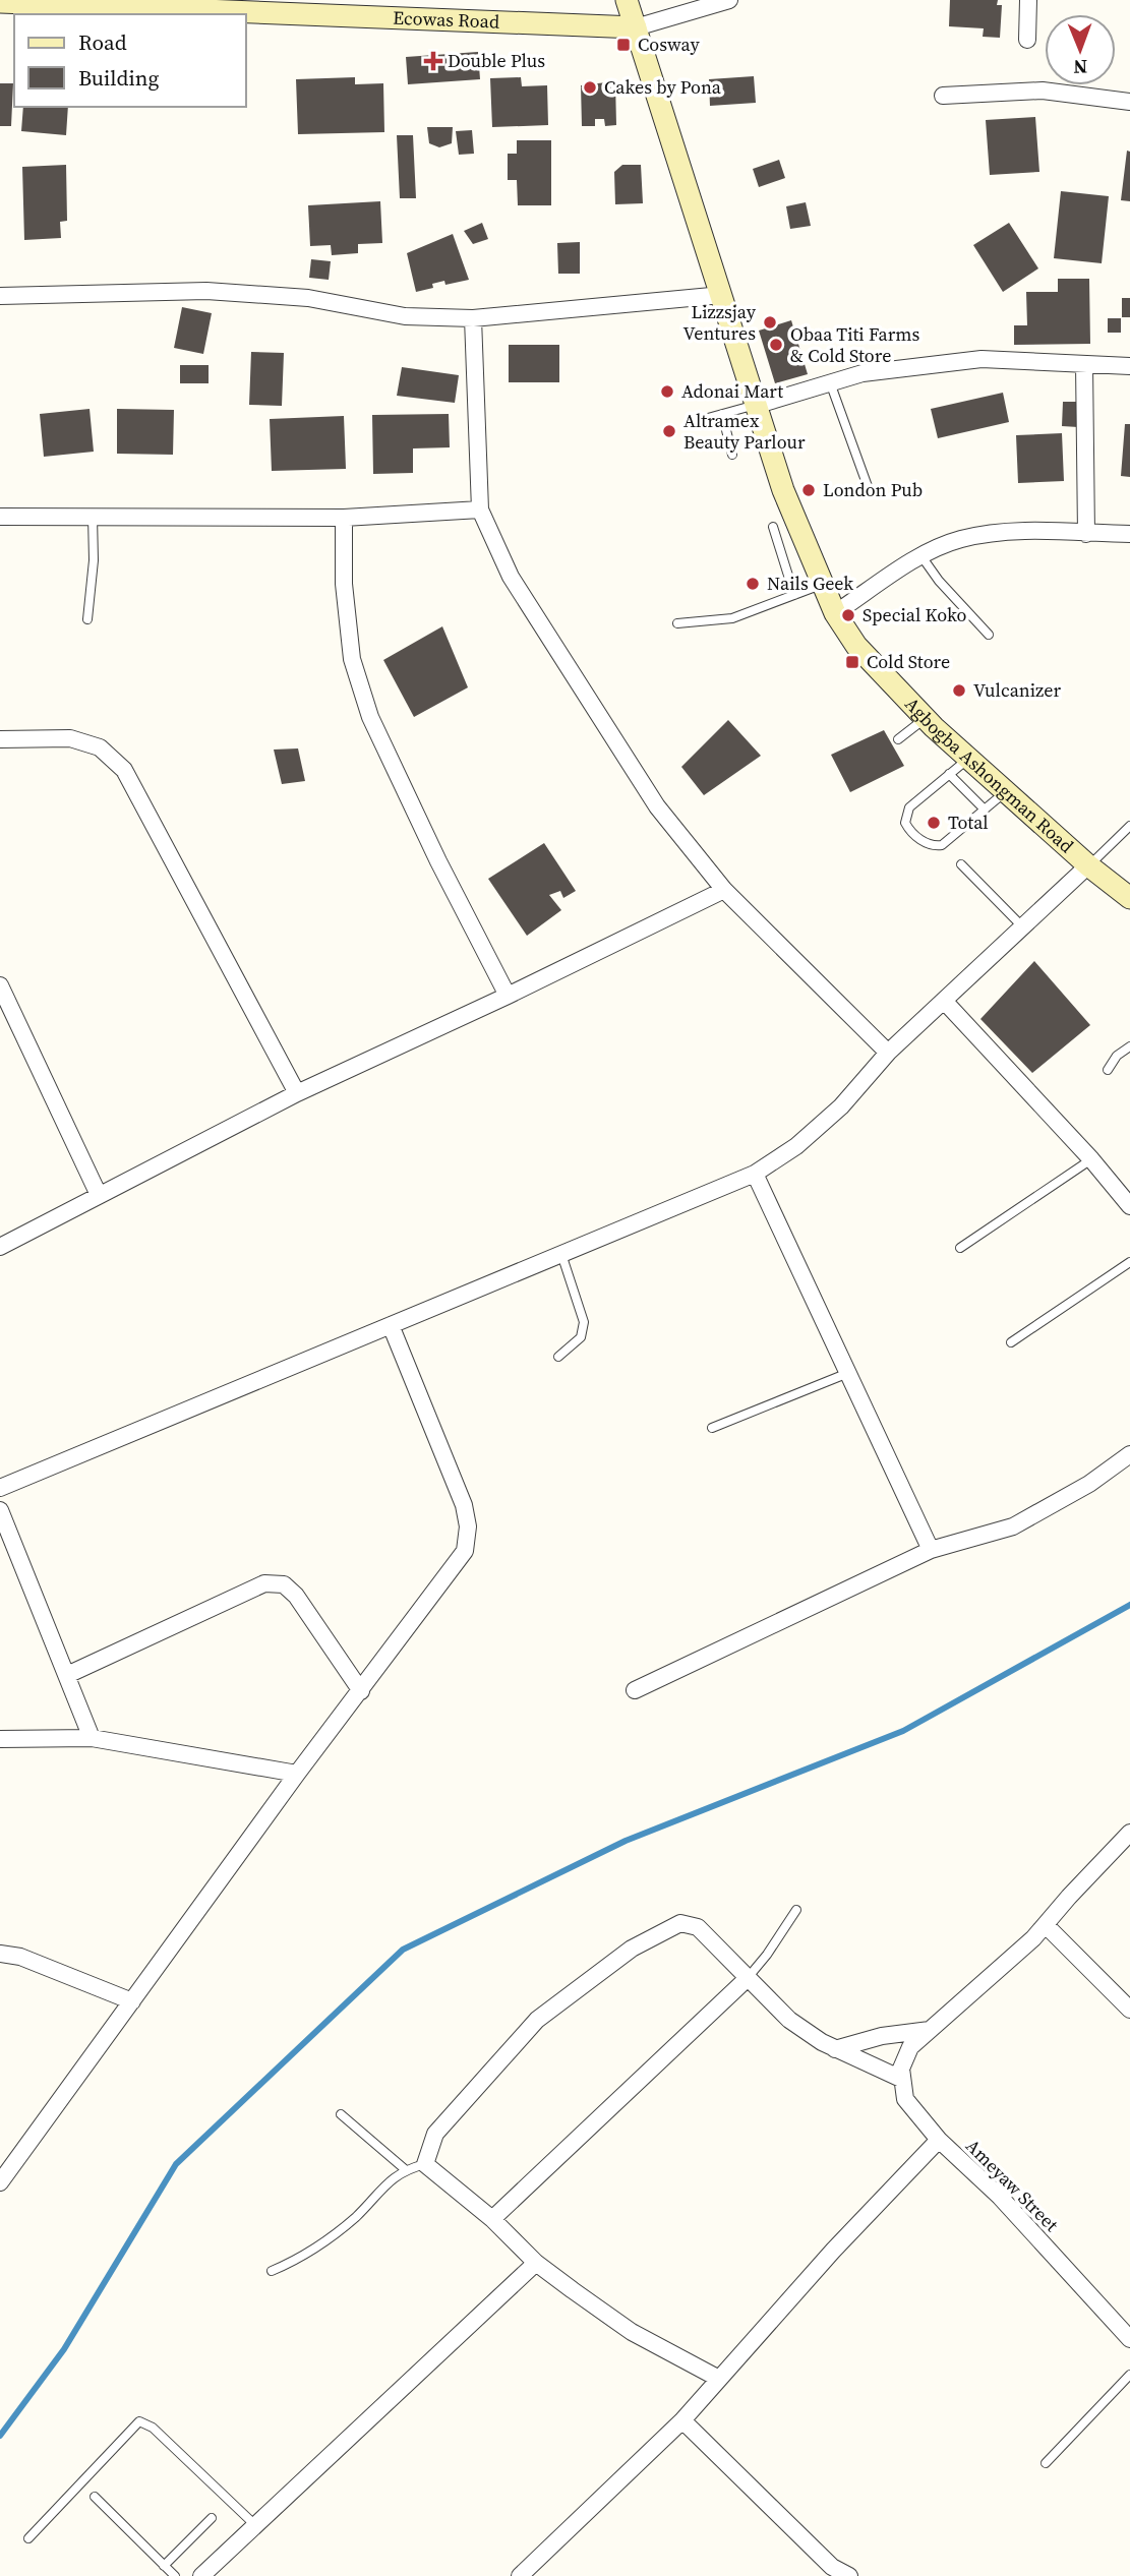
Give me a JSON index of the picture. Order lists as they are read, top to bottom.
{
  "streets": {
    "street": ["Ecowas Road", "Agbogba Ashongman Road", "Ameyaw Street"]
  },
  "crossings": [
    ["Ecowas Road", "Agbogba Ashongman Road"]
  ],
  "places": {
    "transit": ["Cosway", "Cold Store"],
    "health": ["Double Plus"],
    "other": [
      "Cakes by Pona",
      "Lizzsjay Ventures",
      "Obaa Titi Farms & Cold Store",
      "Adonai Mart",
      "Altramex Beauty Parlour",
      "London Pub",
      "Nails Geek",
      "Special Koko",
      "Vulcanizer",
      "Total"
    ]
  },
  "legend": ["Road", "Building"],
  "north": "bottom"
}
